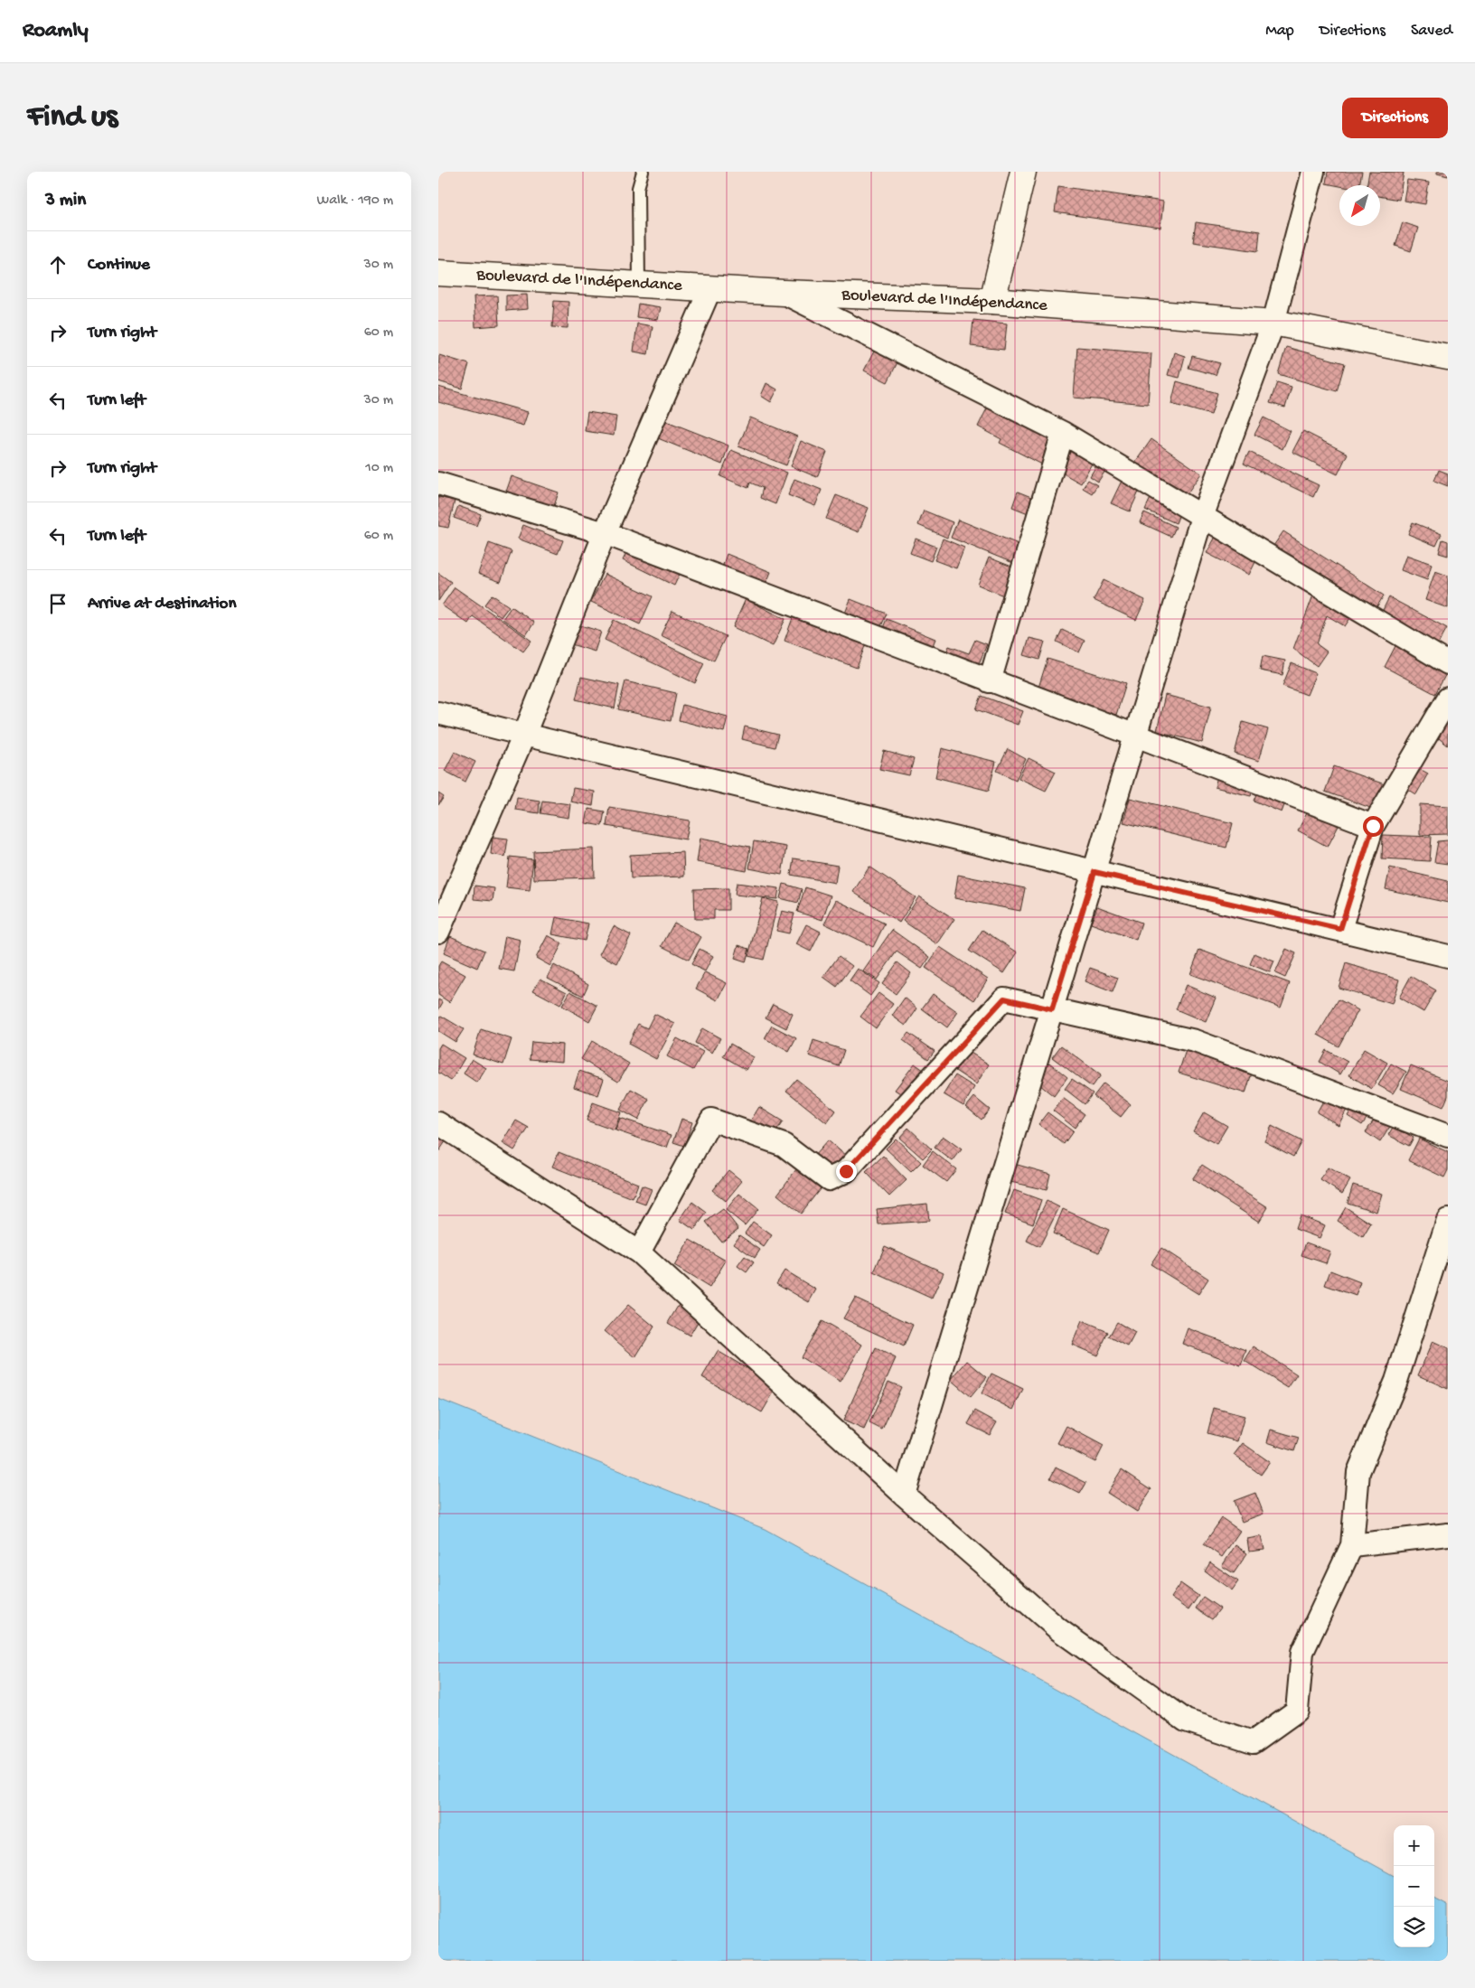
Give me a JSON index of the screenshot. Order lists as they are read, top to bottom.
{
  "streets": {
    "main road": ["Boulevard de l'Indépendance"]
  },
  "north": "bottom left",
  "page": {
    "header": "Roamly",
    "nav": ["Map", "Directions", "Saved"],
    "buttons": "Directions",
    "title": "Find us",
    "heading": ["3 min", "Walk · 190 m"],
    "list": [
      ["Continue", "30 m"],
      ["Turn right", "60 m"],
      ["Turn left", "30 m"],
      ["Turn right", "10 m"],
      ["Turn left", "60 m"],
      "Arrive at destination"
    ],
    "map_buttons": ["+", "−"]
  }
}
